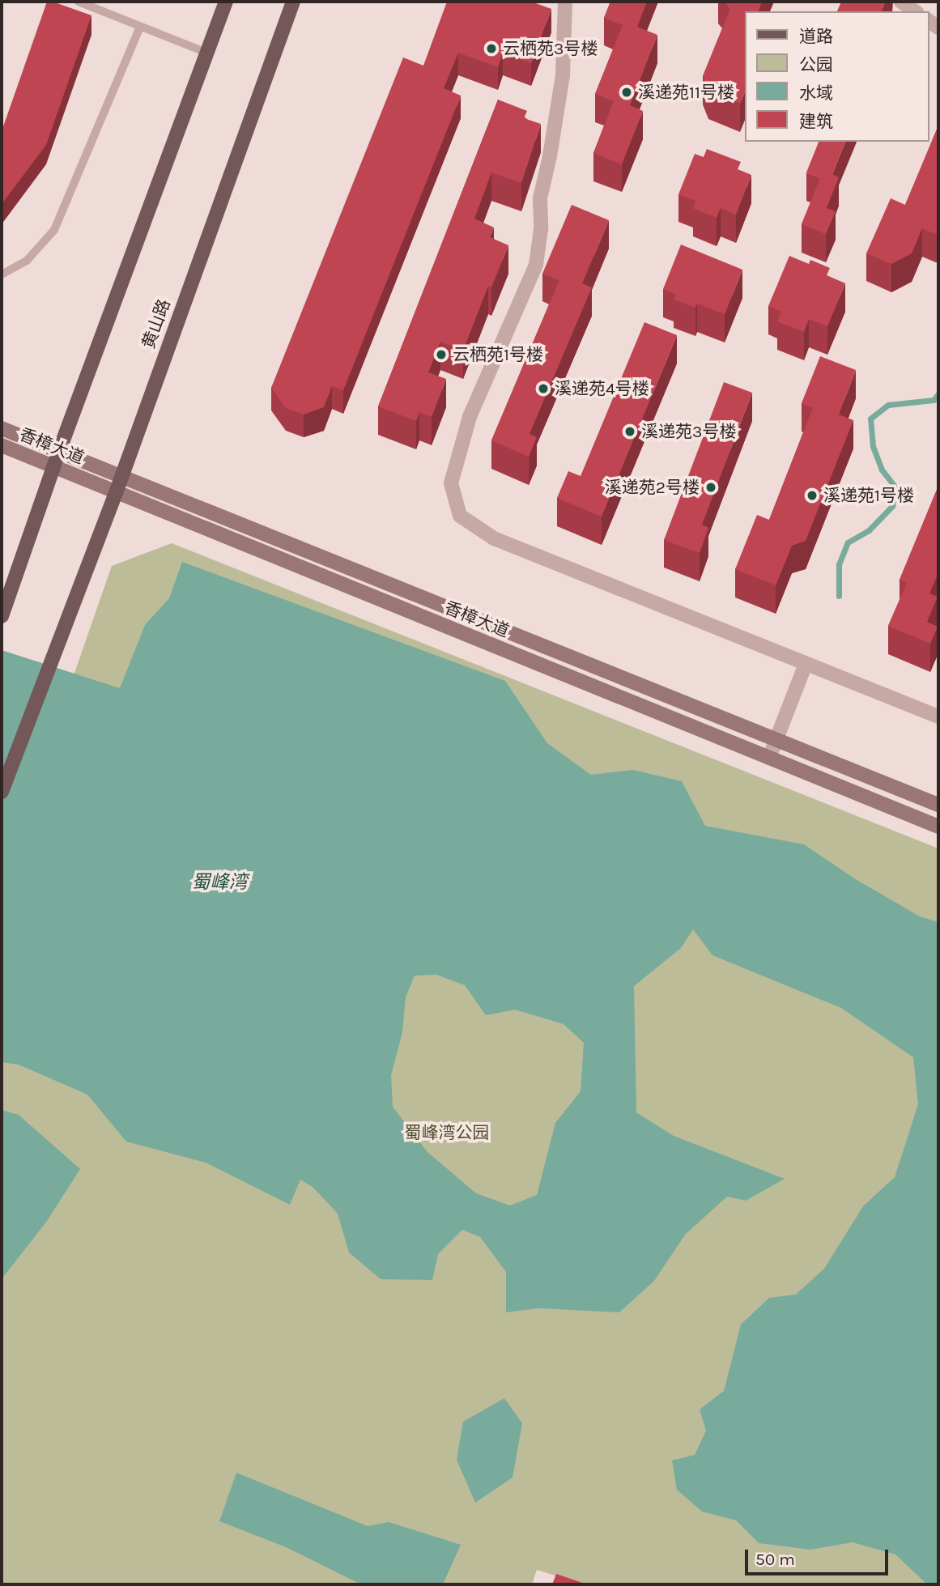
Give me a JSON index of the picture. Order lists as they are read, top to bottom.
{
  "streets": {
    "main road": ["黄山路"],
    "street": ["香樟大道"]
  },
  "crossings": [
    ["黄山路", "香樟大道"]
  ],
  "water": ["蜀峰湾"],
  "parks": ["蜀峰湾公园"],
  "places": [
    "云栖苑3号楼",
    "溪递苑11号楼",
    "云栖苑1号楼",
    "溪递苑4号楼",
    "溪递苑3号楼",
    "溪递苑2号楼",
    "溪递苑1号楼"
  ],
  "legend": [
    "道路",
    "公园",
    "水域",
    "建筑"
  ],
  "scale_bar": "50 m"
}
